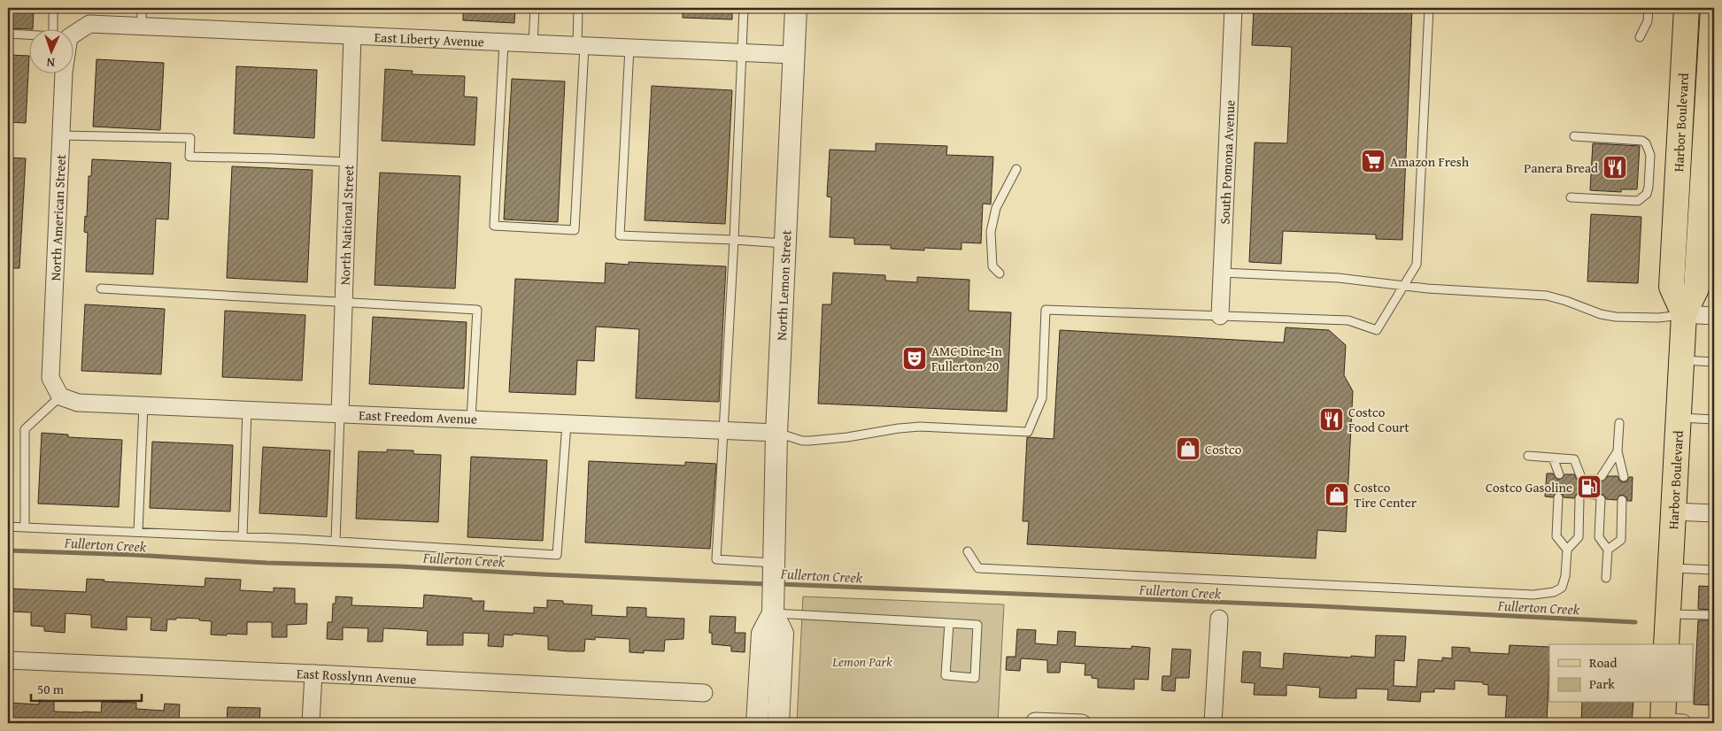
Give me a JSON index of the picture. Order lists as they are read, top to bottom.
{
  "streets": {
    "main road": ["Harbor Boulevard"],
    "street": [
      "East Liberty Avenue",
      "South Pomona Avenue",
      "North American Street",
      "North National Street",
      "North Lemon Street",
      "East Freedom Avenue",
      "East Rosslynn Avenue"
    ]
  },
  "crossings": [
    ["East Liberty Avenue", "North National Street"],
    ["East Liberty Avenue", "North Lemon Street"],
    ["North American Street", "East Freedom Avenue"],
    ["North National Street", "East Freedom Avenue"],
    ["North Lemon Street", "East Freedom Avenue"]
  ],
  "water": ["Fullerton Creek"],
  "parks": ["Lemon Park"],
  "places": {
    "supermarket": ["Amazon Fresh"],
    "restaurant": ["Panera Bread", "Costco Food Court"],
    "theatre": ["AMC Dine-In Fullerton 20"],
    "shop": ["Costco", "Costco Tire Center"],
    "fuel station": ["Costco Gasoline"]
  },
  "legend": ["Road", "Park"],
  "scale_bar": "50 m",
  "north": "bottom"
}
